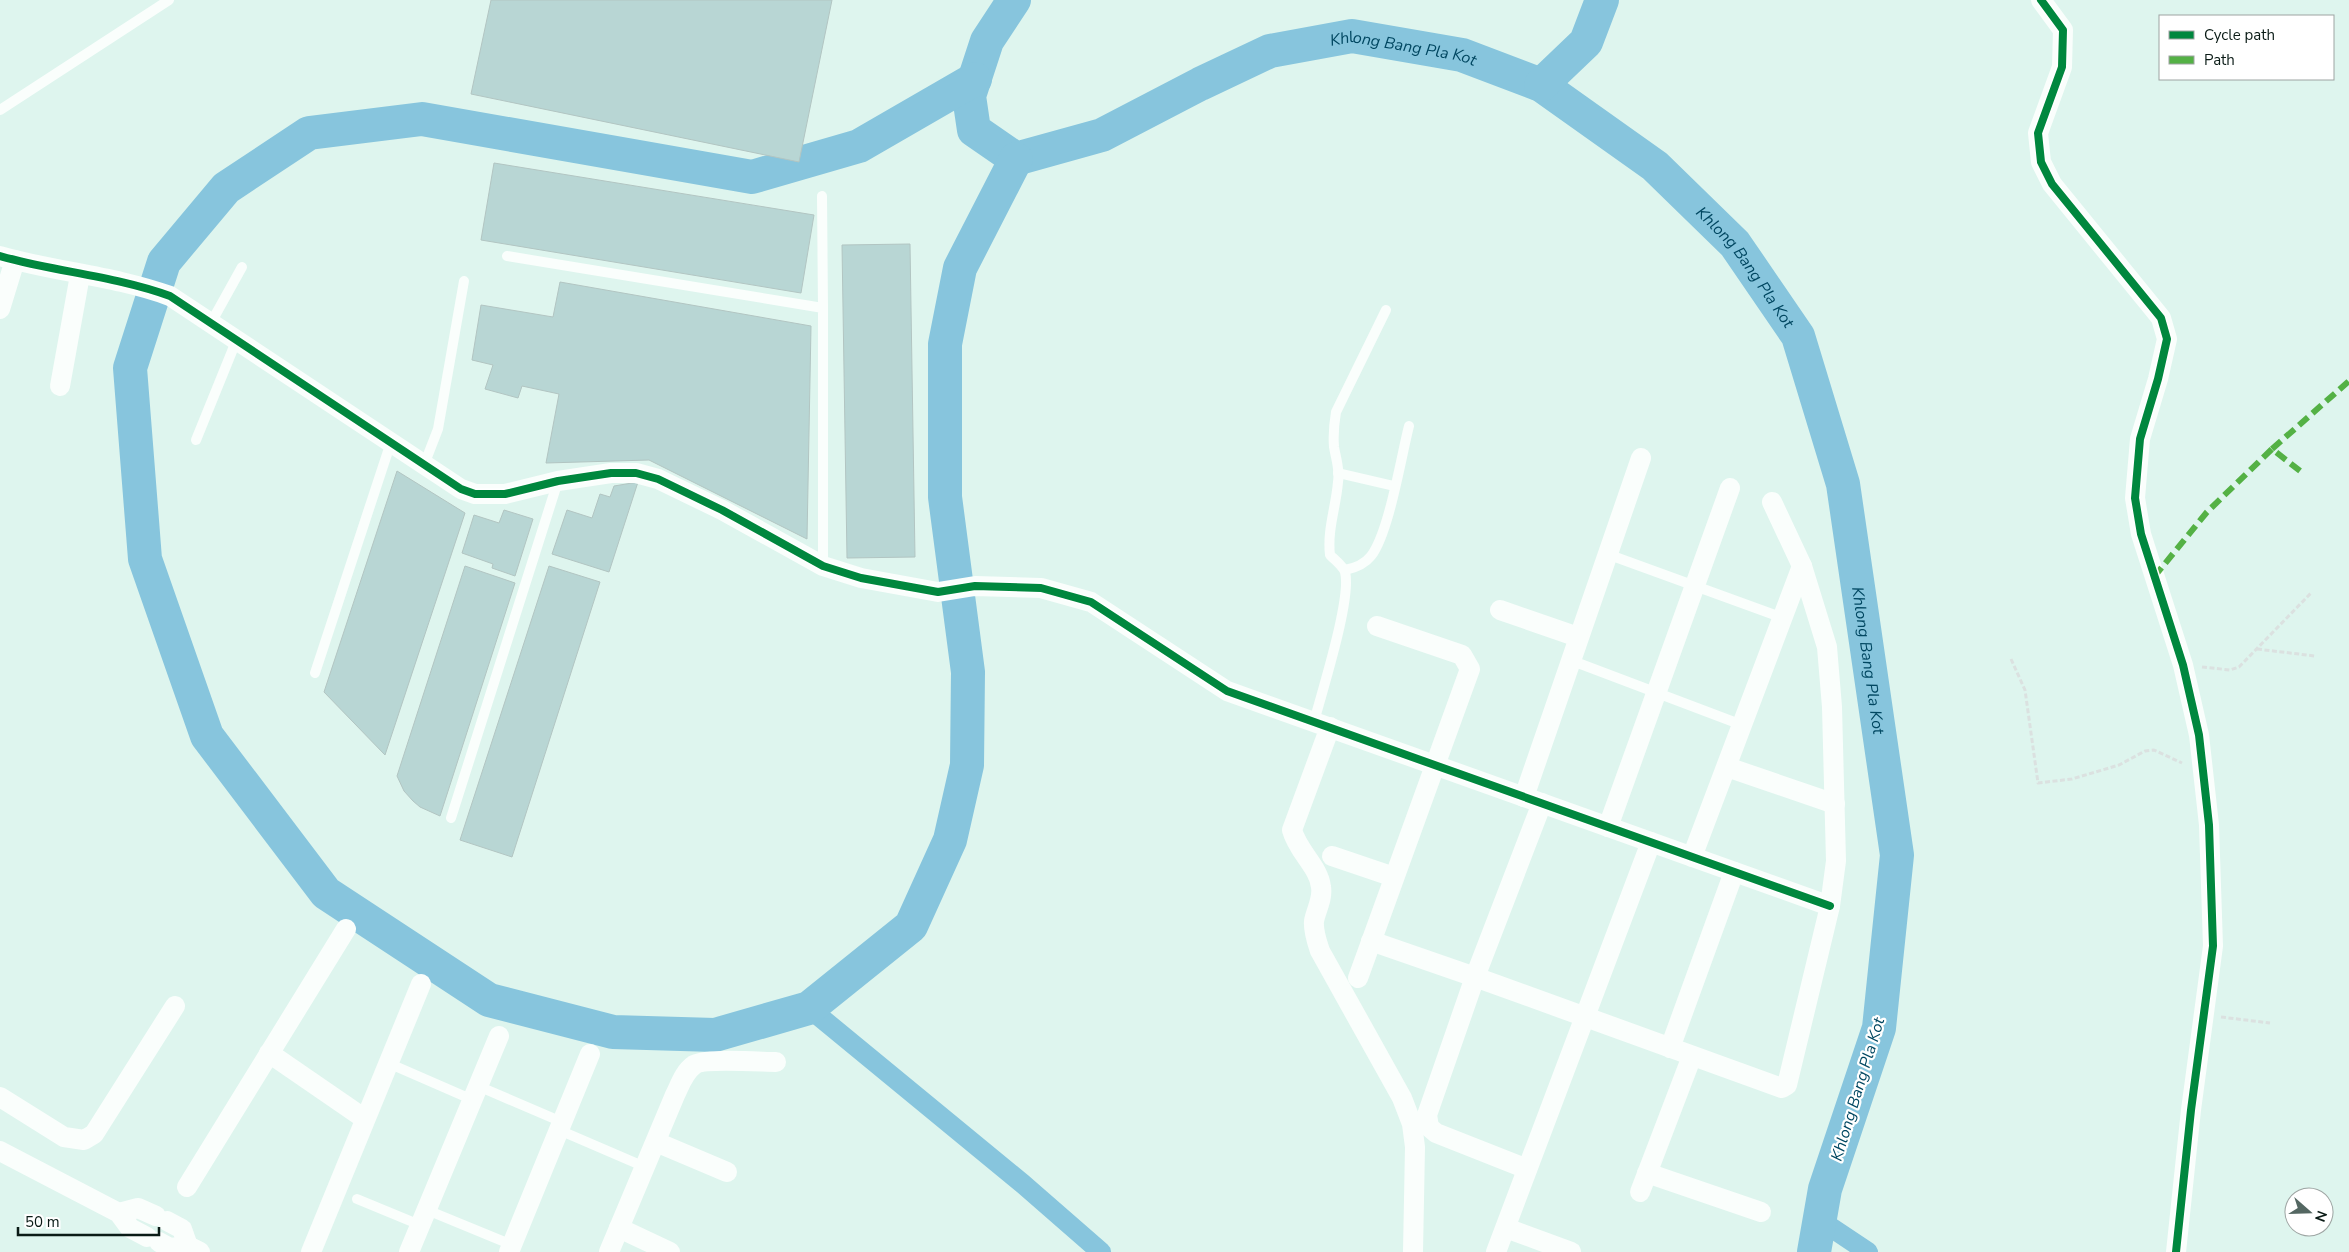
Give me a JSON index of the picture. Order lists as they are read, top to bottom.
{
  "water": ["Khlong Bang Pla Kot"],
  "legend": ["Cycle path", "Path"],
  "scale_bar": "50 m",
  "north": "right"
}
